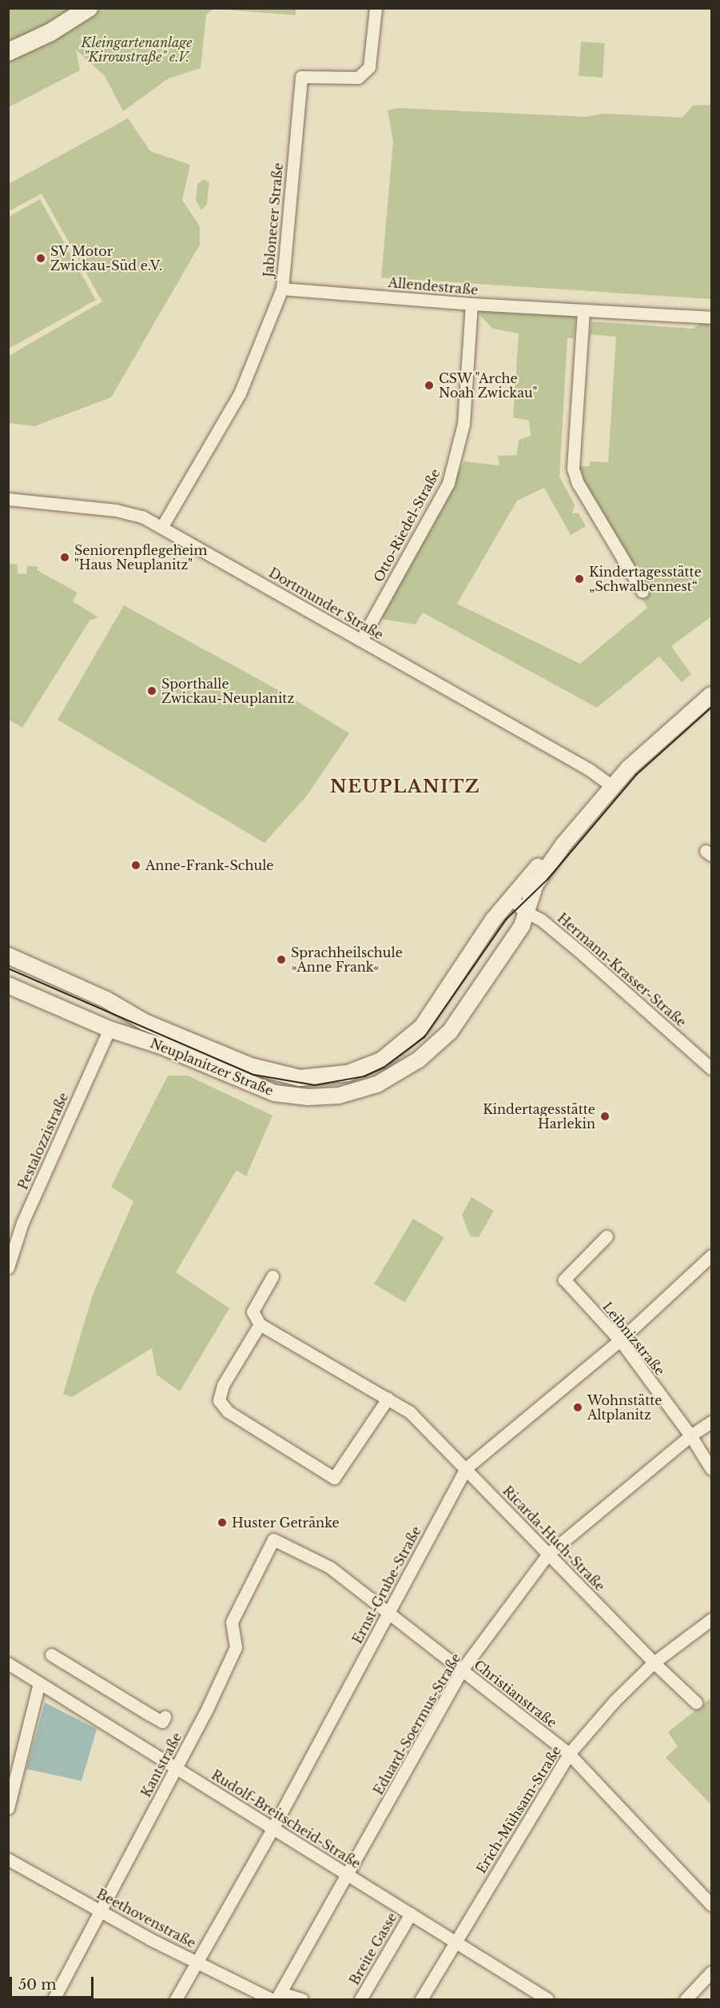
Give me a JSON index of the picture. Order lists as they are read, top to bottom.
{
  "streets": {
    "street": [
      "Jablonecer Straße",
      "Allendestraße",
      "Otto-Riedel-Straße",
      "Dortmunder Straße",
      "Hermann-Krasser-Straße",
      "Neuplanitzer Straße",
      "Pestalozzistraße",
      "Leibnizstraße",
      "Ricarda-Huch-Straße",
      "Ernst-Grube-Straße",
      "Christianstraße",
      "Eduard-Soermus-Straße",
      "Kantstraße",
      "Erich-Mühsam-Straße",
      "Rudolf-Breitscheid-Straße",
      "Beethovenstraße",
      "Breite Gasse"
    ]
  },
  "crossings": [
    ["Jablonecer Straße", "Allendestraße"],
    ["Jablonecer Straße", "Dortmunder Straße"],
    ["Allendestraße", "Otto-Riedel-Straße"],
    ["Otto-Riedel-Straße", "Dortmunder Straße"],
    ["Dortmunder Straße", "Neuplanitzer Straße"],
    ["Hermann-Krasser-Straße", "Neuplanitzer Straße"],
    ["Neuplanitzer Straße", "Pestalozzistraße"],
    ["Leibnizstraße", "Ernst-Grube-Straße"],
    ["Leibnizstraße", "Eduard-Soermus-Straße"],
    ["Ricarda-Huch-Straße", "Ernst-Grube-Straße"],
    ["Ricarda-Huch-Straße", "Eduard-Soermus-Straße"],
    ["Ricarda-Huch-Straße", "Erich-Mühsam-Straße"],
    ["Ernst-Grube-Straße", "Christianstraße"],
    ["Ernst-Grube-Straße", "Rudolf-Breitscheid-Straße"],
    ["Ernst-Grube-Straße", "Beethovenstraße"],
    ["Christianstraße", "Eduard-Soermus-Straße"],
    ["Christianstraße", "Kantstraße"],
    ["Christianstraße", "Erich-Mühsam-Straße"],
    ["Eduard-Soermus-Straße", "Rudolf-Breitscheid-Straße"],
    ["Eduard-Soermus-Straße", "Beethovenstraße"],
    ["Kantstraße", "Rudolf-Breitscheid-Straße"],
    ["Kantstraße", "Beethovenstraße"],
    ["Erich-Mühsam-Straße", "Rudolf-Breitscheid-Straße"],
    ["Rudolf-Breitscheid-Straße", "Breite Gasse"]
  ],
  "districts": ["NEUPLANITZ"],
  "parks": ["Kleingartenanlage \"Kirowstraße\" e.V."],
  "places": [
    "SV Motor Zwickau-Süd e.V.",
    "CSW \"Arche Noah Zwickau\"",
    "Seniorenpflegeheim \"Haus Neuplanitz\"",
    "Kindertagesstätte „Schwalbennest“",
    "Sporthalle Zwickau-Neuplanitz",
    "Anne-Frank-Schule",
    "Sprachheilschule »Anne Frank«",
    "Kindertagesstätte Harlekin",
    "Wohnstätte Altplanitz",
    "Huster Getränke"
  ],
  "scale_bar": "50 m"
}
